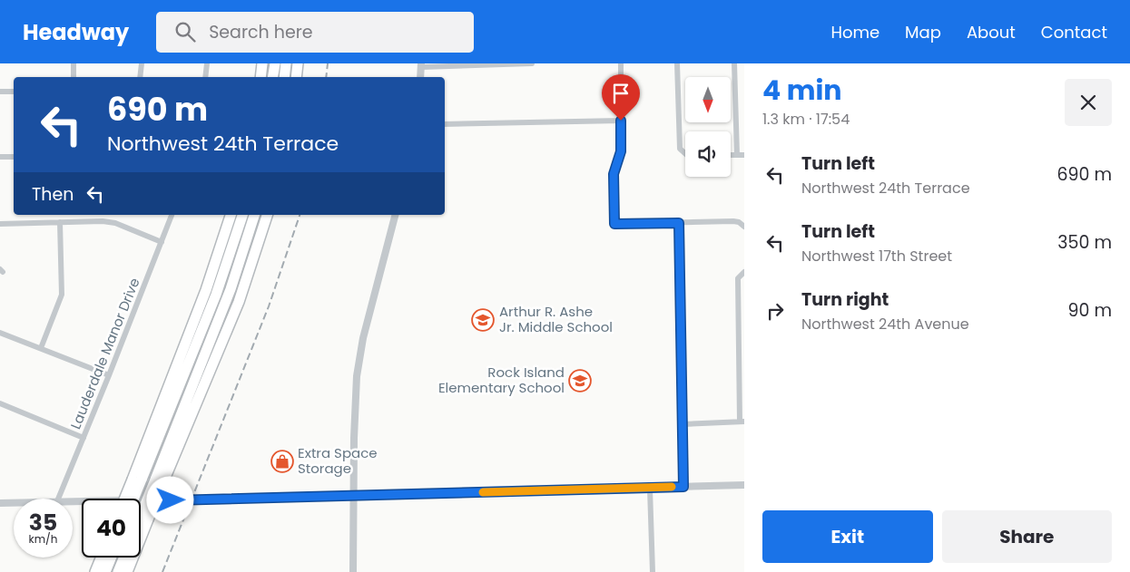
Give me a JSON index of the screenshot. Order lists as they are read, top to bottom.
{
  "streets": {
    "street": ["Lauderdale Manor Drive"]
  },
  "places": {
    "school or university": ["Arthur R. Ashe Jr. Middle School", "Rock Island Elementary School"],
    "shop": ["Extra Space Storage"]
  },
  "north": "bottom",
  "page": {
    "header": "Headway",
    "search": "Search here",
    "nav": [
      "Home",
      "Map",
      "About",
      "Contact"
    ],
    "heading": ["4 min", "1.3 km · 17:54"],
    "turn": ["690 m", "Northwest 24th Terrace"],
    "list": [
      {
        "name": "Turn left",
        "note": "Northwest 24th Terrace",
        "value": "690 m"
      },
      {
        "name": "Turn left",
        "note": "Northwest 17th Street",
        "value": "350 m"
      },
      {
        "name": "Turn right",
        "note": "Northwest 24th Avenue",
        "value": "90 m"
      }
    ],
    "then": "Then",
    "speed": "35 km/h",
    "limit": "40",
    "buttons": ["Exit", "Share"]
  }
}
